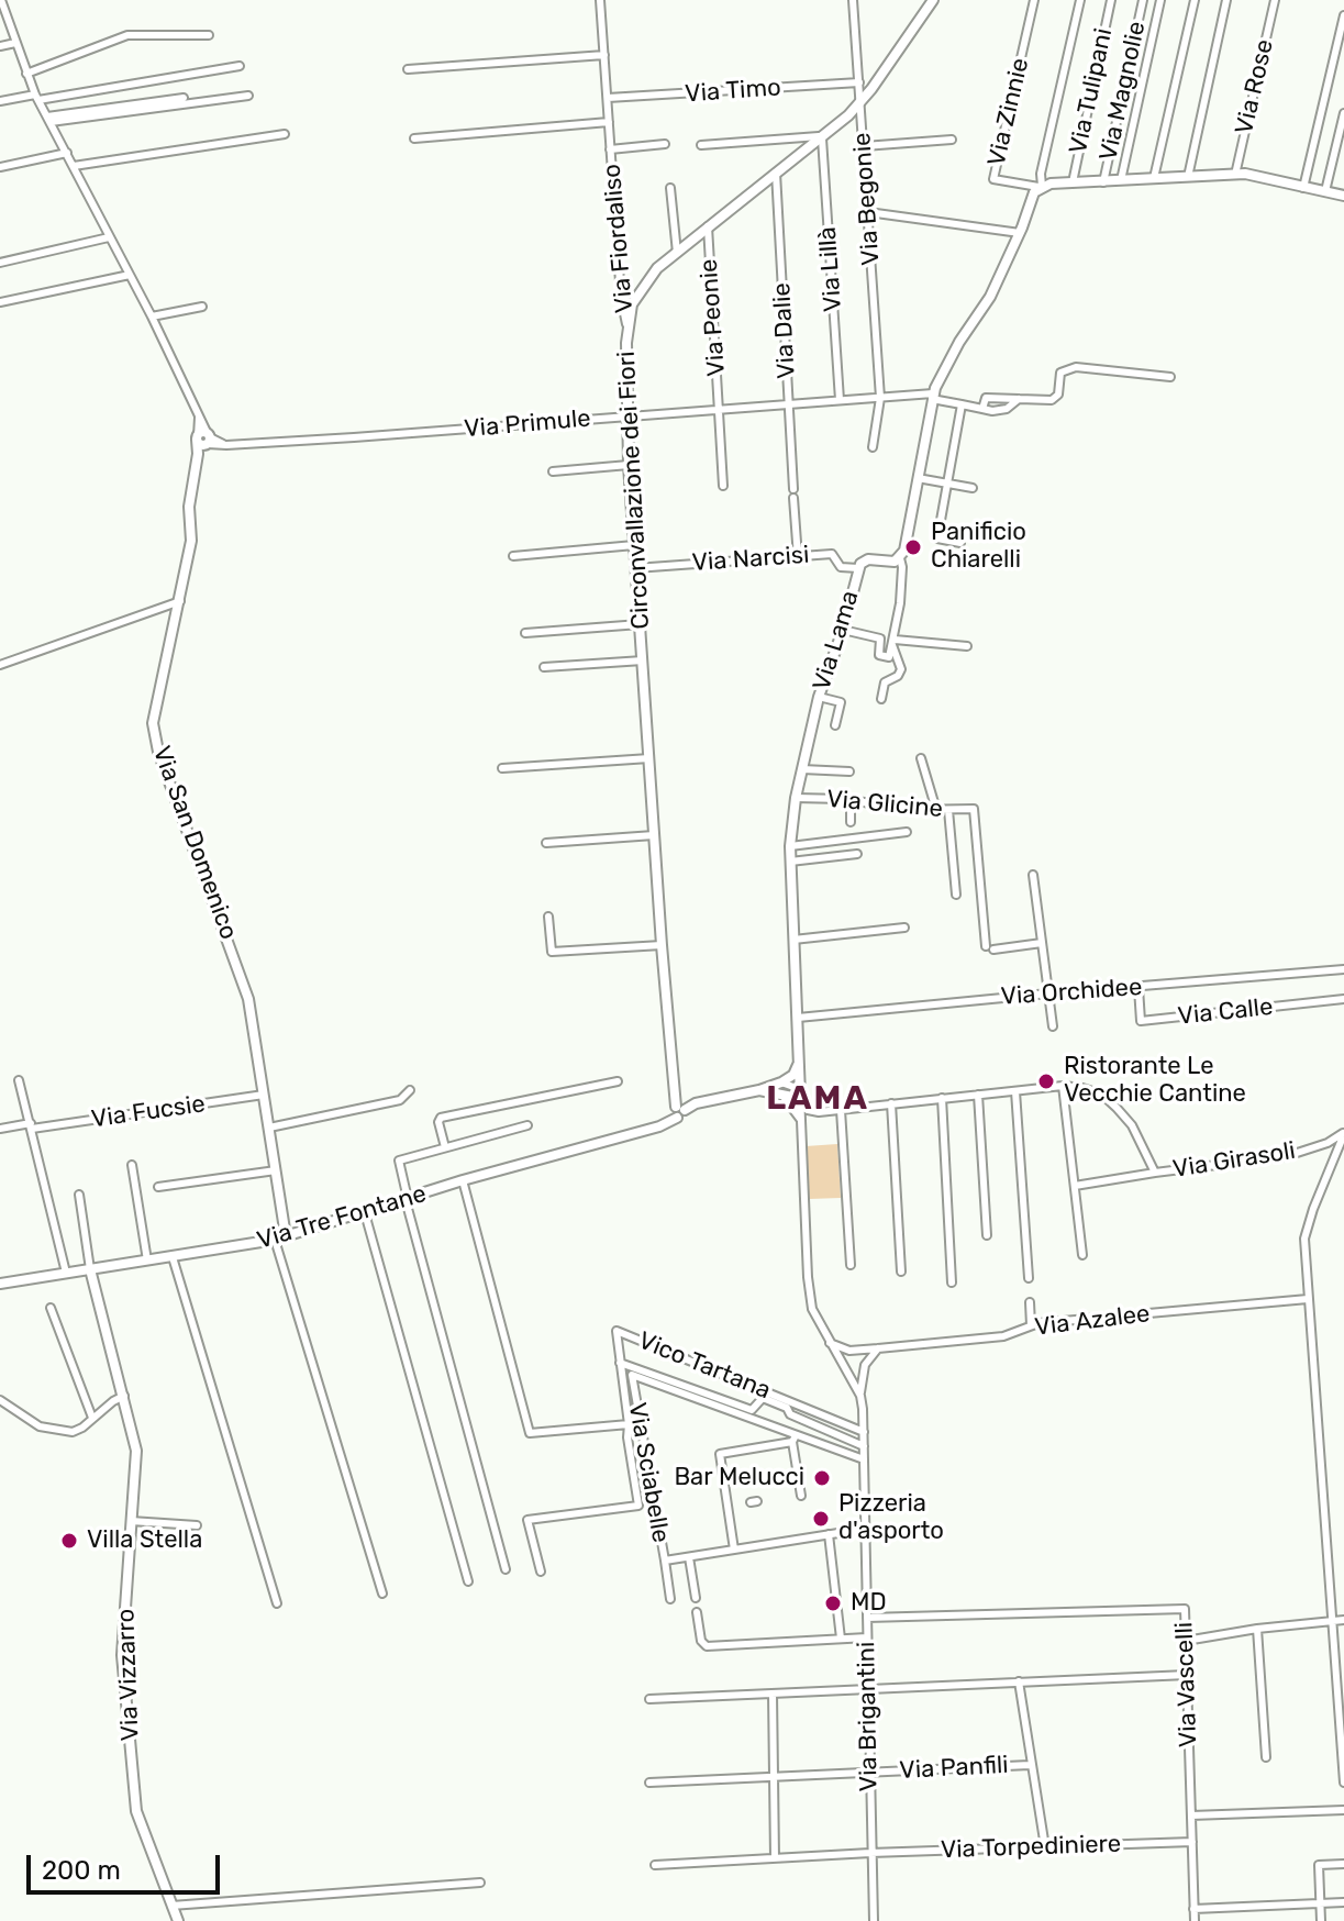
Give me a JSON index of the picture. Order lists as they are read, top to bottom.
{
  "streets": {
    "street": [
      "Via Rose",
      "Via Timo",
      "Via Tulipani",
      "Via Magnolie",
      "Via Zinnie",
      "Via Begonie",
      "Via Fiordaliso",
      "Via Lillà",
      "Via Peonie",
      "Via Dalie",
      "Via Primule",
      "Circonvallazione dei Fiori",
      "Via Narcisi",
      "Via Lama",
      "Via Glicine",
      "Via San Domenico",
      "Via Orchidee",
      "Via Calle",
      "Via Fucsie",
      "Via Girasoli",
      "Via Tre Fontane",
      "Via Azalee",
      "Vico Tartana",
      "Via Sciabelle",
      "Via Vizzarro",
      "Via Vascelli",
      "Via Brigantini",
      "Via Panfili",
      "Via Torpediniere"
    ]
  },
  "crossings": [
    ["Via Timo", "Via Begonie"],
    ["Via Timo", "Via Fiordaliso"],
    ["Via Begonie", "Via Primule"],
    ["Via Begonie", "Circonvallazione dei Fiori"],
    ["Via Fiordaliso", "Circonvallazione dei Fiori"],
    ["Via Lillà", "Via Primule"],
    ["Via Lillà", "Circonvallazione dei Fiori"],
    ["Via Peonie", "Via Primule"],
    ["Via Peonie", "Circonvallazione dei Fiori"],
    ["Via Dalie", "Via Primule"],
    ["Via Dalie", "Circonvallazione dei Fiori"],
    ["Via Dalie", "Via Narcisi"],
    ["Via Primule", "Circonvallazione dei Fiori"],
    ["Via Primule", "Via San Domenico"],
    ["Circonvallazione dei Fiori", "Via Narcisi"],
    ["Circonvallazione dei Fiori", "Via Tre Fontane"],
    ["Via Narcisi", "Via Lama"],
    ["Via Lama", "Via Glicine"],
    ["Via Lama", "Via Orchidee"],
    ["Via Lama", "Via Girasoli"],
    ["Via Lama", "Via Brigantini"],
    ["Via San Domenico", "Via Fucsie"],
    ["Via San Domenico", "Via Tre Fontane"],
    ["Via Orchidee", "Via Calle"],
    ["Via Girasoli", "Via Brigantini"],
    ["Via Tre Fontane", "Via Vizzarro"],
    ["Via Azalee", "Via Brigantini"],
    ["Vico Tartana", "Via Sciabelle"],
    ["Vico Tartana", "Via Brigantini"],
    ["Via Sciabelle", "Via Brigantini"],
    ["Via Vascelli", "Via Brigantini"],
    ["Via Vascelli", "Via Torpediniere"],
    ["Via Brigantini", "Via Panfili"],
    ["Via Brigantini", "Via Torpediniere"]
  ],
  "districts": ["LAMA"],
  "places": [
    "Panificio Chiarelli",
    "Ristorante Le Vecchie Cantine",
    "Bar Melucci",
    "Pizzeria d'asporto",
    "Villa Stella",
    "MD"
  ],
  "scale_bar": "200 m"
}
